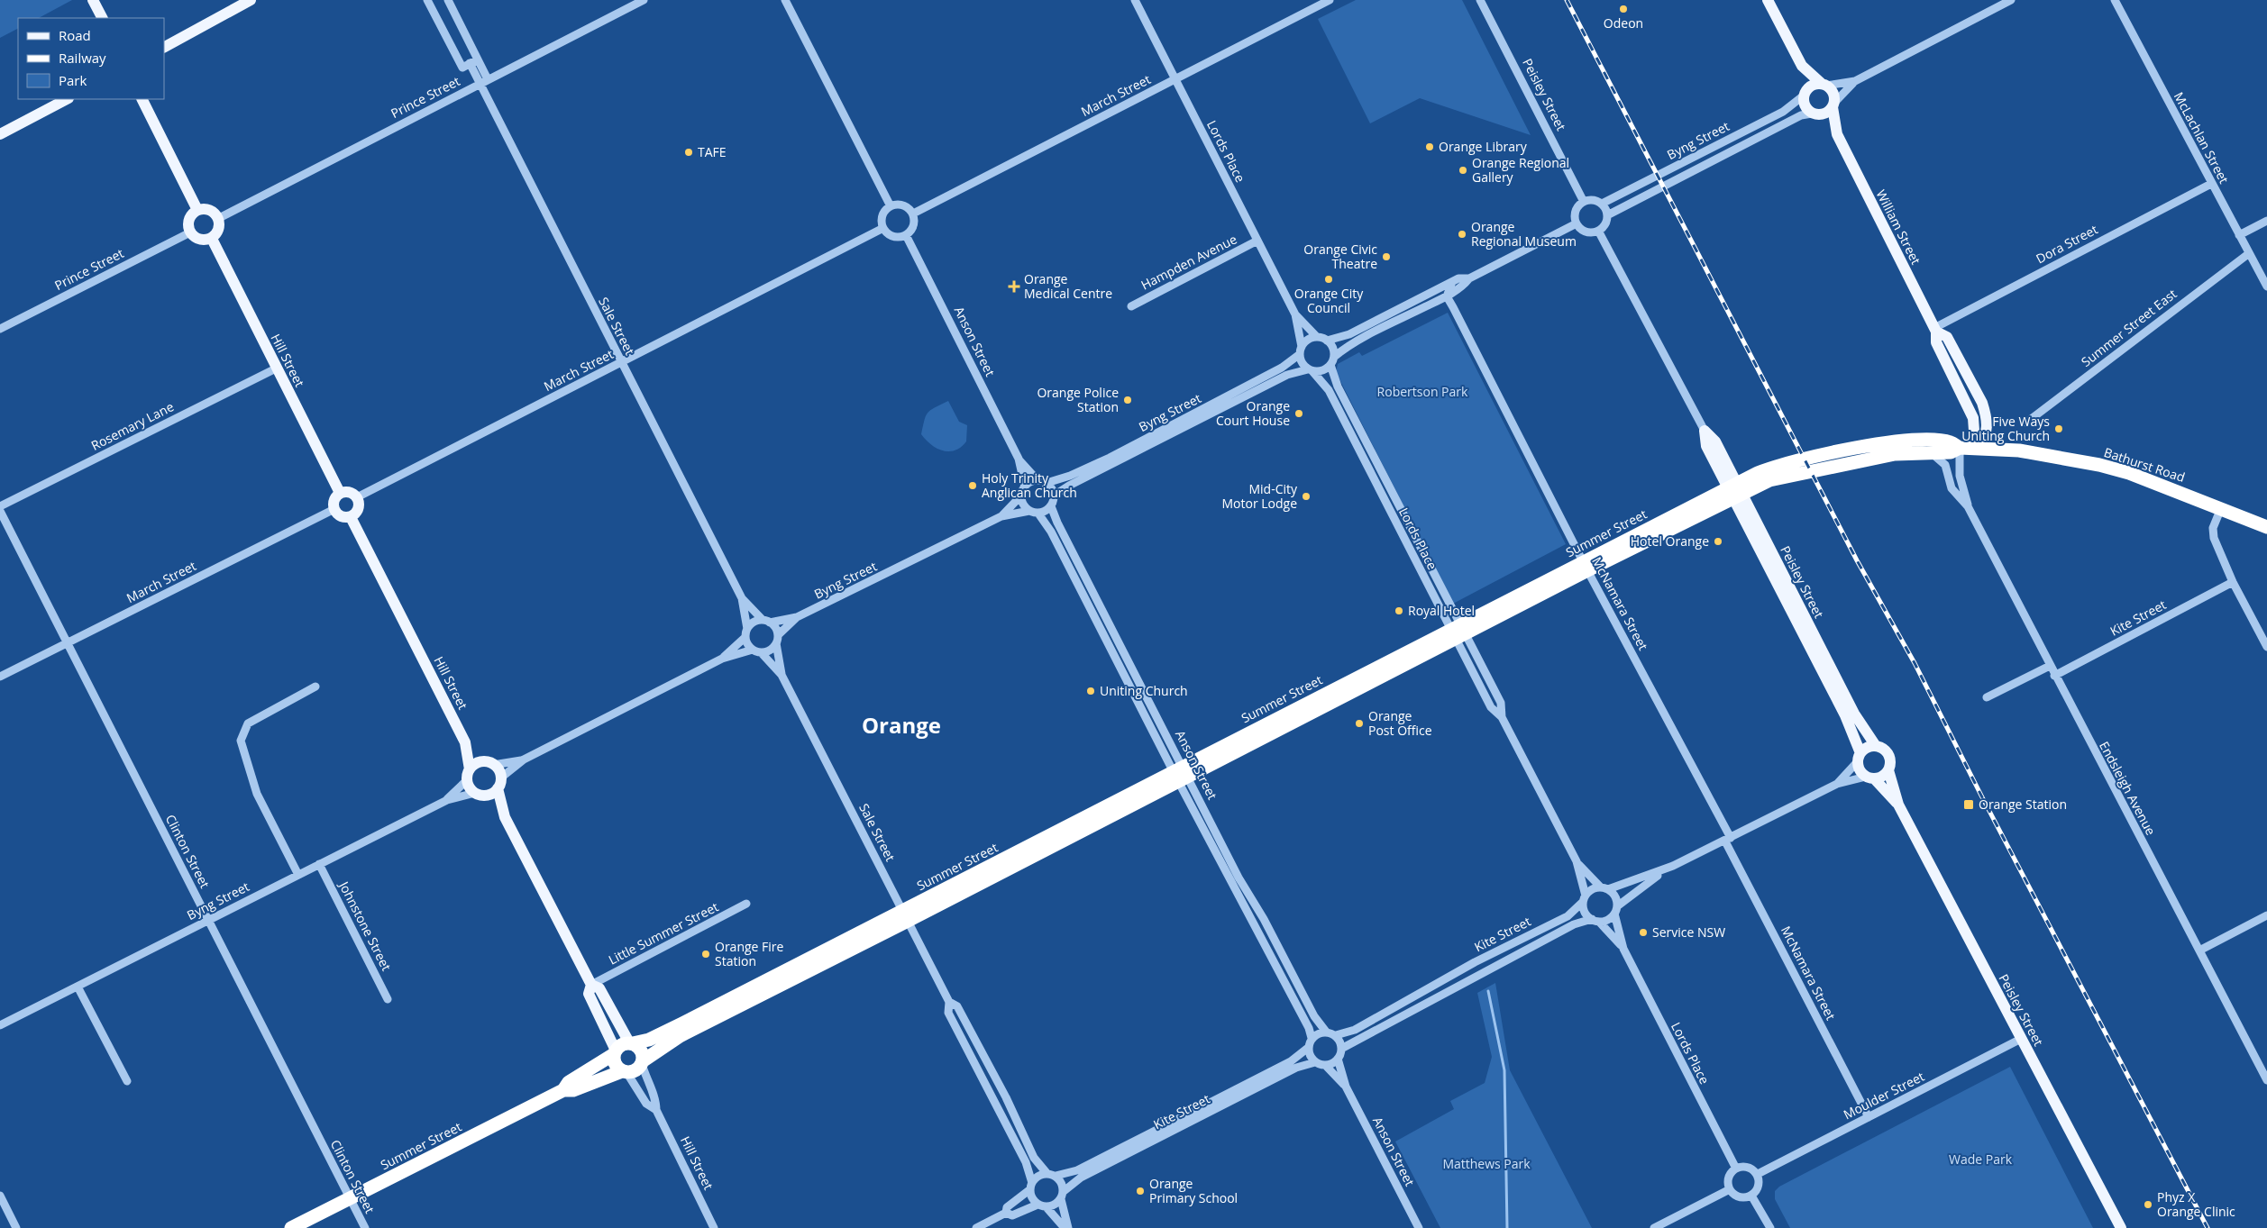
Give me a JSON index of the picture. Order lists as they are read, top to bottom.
{
  "streets": {
    "highway": ["Bathurst Road", "Summer Street"],
    "main road": ["Peisley Street", "William Street", "Hill Street"],
    "street": [
      "March Street",
      "Prince Street",
      "McLachlan Street",
      "Byng Street",
      "Lords Place",
      "Dora Street",
      "Hampden Avenue",
      "Sale Street",
      "Summer Street East",
      "Anson Street",
      "Rosemary Lane",
      "McNamara Street",
      "Kite Street",
      "Endsleigh Avenue",
      "Clinton Street",
      "Johnstone Street",
      "Little Summer Street",
      "Moulder Street"
    ]
  },
  "crossings": [
    ["Peisley Street", "Byng Street"],
    ["Peisley Street", "Summer Street"],
    ["Peisley Street", "Moulder Street"],
    ["March Street", "Lords Place"],
    ["March Street", "Sale Street"],
    ["March Street", "Anson Street"],
    ["March Street", "Hill Street"],
    ["March Street", "Clinton Street"],
    ["Prince Street", "Sale Street"],
    ["Prince Street", "Hill Street"],
    ["McLachlan Street", "Dora Street"],
    ["McLachlan Street", "Summer Street East"],
    ["Byng Street", "Lords Place"],
    ["Byng Street", "William Street"],
    ["Byng Street", "Sale Street"],
    ["Byng Street", "Anson Street"],
    ["Byng Street", "Hill Street"],
    ["Byng Street", "Clinton Street"],
    ["Byng Street", "Johnstone Street"],
    ["Lords Place", "Hampden Avenue"],
    ["Lords Place", "Summer Street"],
    ["Lords Place", "Kite Street"],
    ["Lords Place", "Moulder Street"],
    ["William Street", "Dora Street"],
    ["William Street", "Bathurst Road"],
    ["William Street", "Summer Street"],
    ["Sale Street", "Summer Street"],
    ["Sale Street", "Kite Street"],
    ["Anson Street", "Summer Street"],
    ["Anson Street", "Kite Street"],
    ["Hill Street", "Rosemary Lane"],
    ["Hill Street", "Summer Street"],
    ["Bathurst Road", "Summer Street"],
    ["Summer Street", "McNamara Street"],
    ["Summer Street", "Endsleigh Avenue"],
    ["Summer Street", "Clinton Street"],
    ["McNamara Street", "Moulder Street"],
    ["Kite Street", "Endsleigh Avenue"]
  ],
  "districts": ["Orange"],
  "parks": ["Robertson Park", "Wade Park", "Matthews Park"],
  "places": {
    "other": [
      "Odeon",
      "Orange Library",
      "TAFE",
      "Orange Regional Gallery",
      "Orange Regional Museum",
      "Orange Civic Theatre",
      "Orange City Council",
      "Orange Police Station",
      "Orange Court House",
      "Five Ways Uniting Church",
      "Holy Trinity Anglican Church",
      "Mid-City Motor Lodge",
      "Hotel Orange",
      "Royal Hotel",
      "Uniting Church",
      "Orange Post Office",
      "Service NSW",
      "Orange Fire Station",
      "Orange Primary School",
      "Phyz X Orange Clinic"
    ],
    "health": ["Orange Medical Centre"],
    "transit": ["Orange Station"]
  },
  "legend": ["Road", "Railway", "Park"]
}
